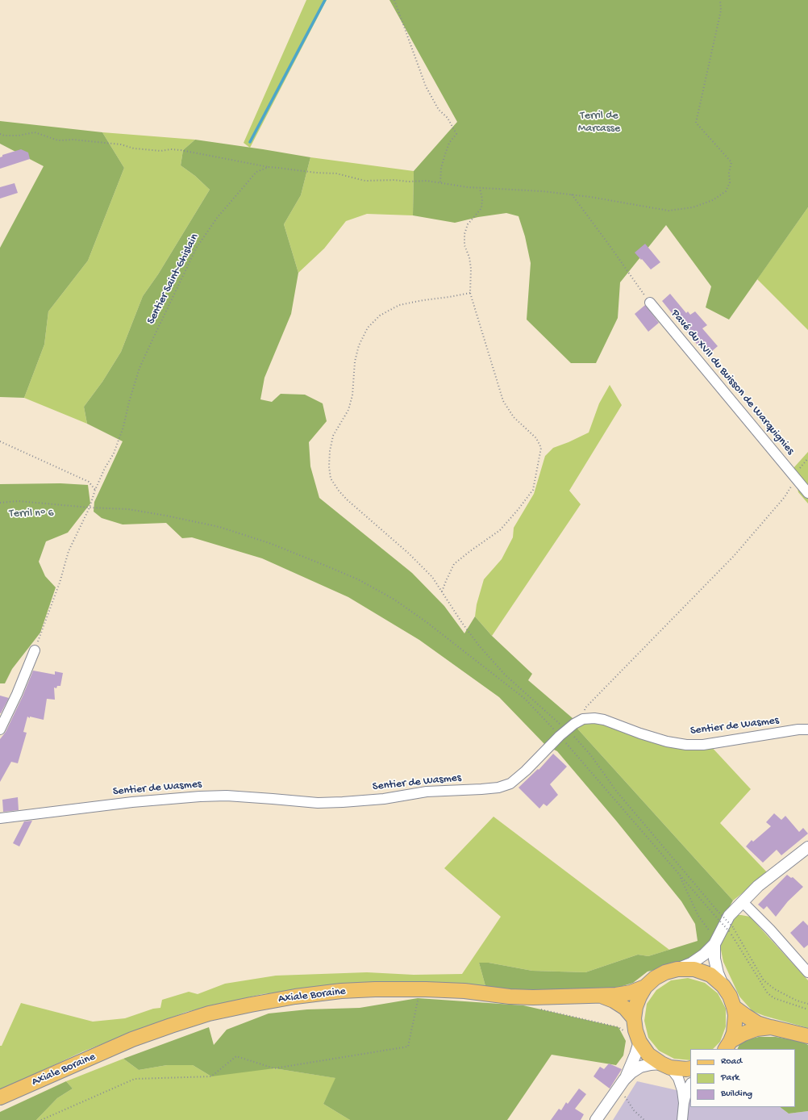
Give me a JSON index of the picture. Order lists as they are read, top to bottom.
{
  "streets": {
    "main road": ["Axiale Boraine"],
    "street": ["Pavé du XVII du Buisson de Warquignies", "Sentier de Wasmes"],
    "path": ["Sentier Saint-Ghislain"]
  },
  "parks": ["Terril de Marcasse", "Terril n° 6"],
  "legend": ["Road", "Park", "Building"]
}
